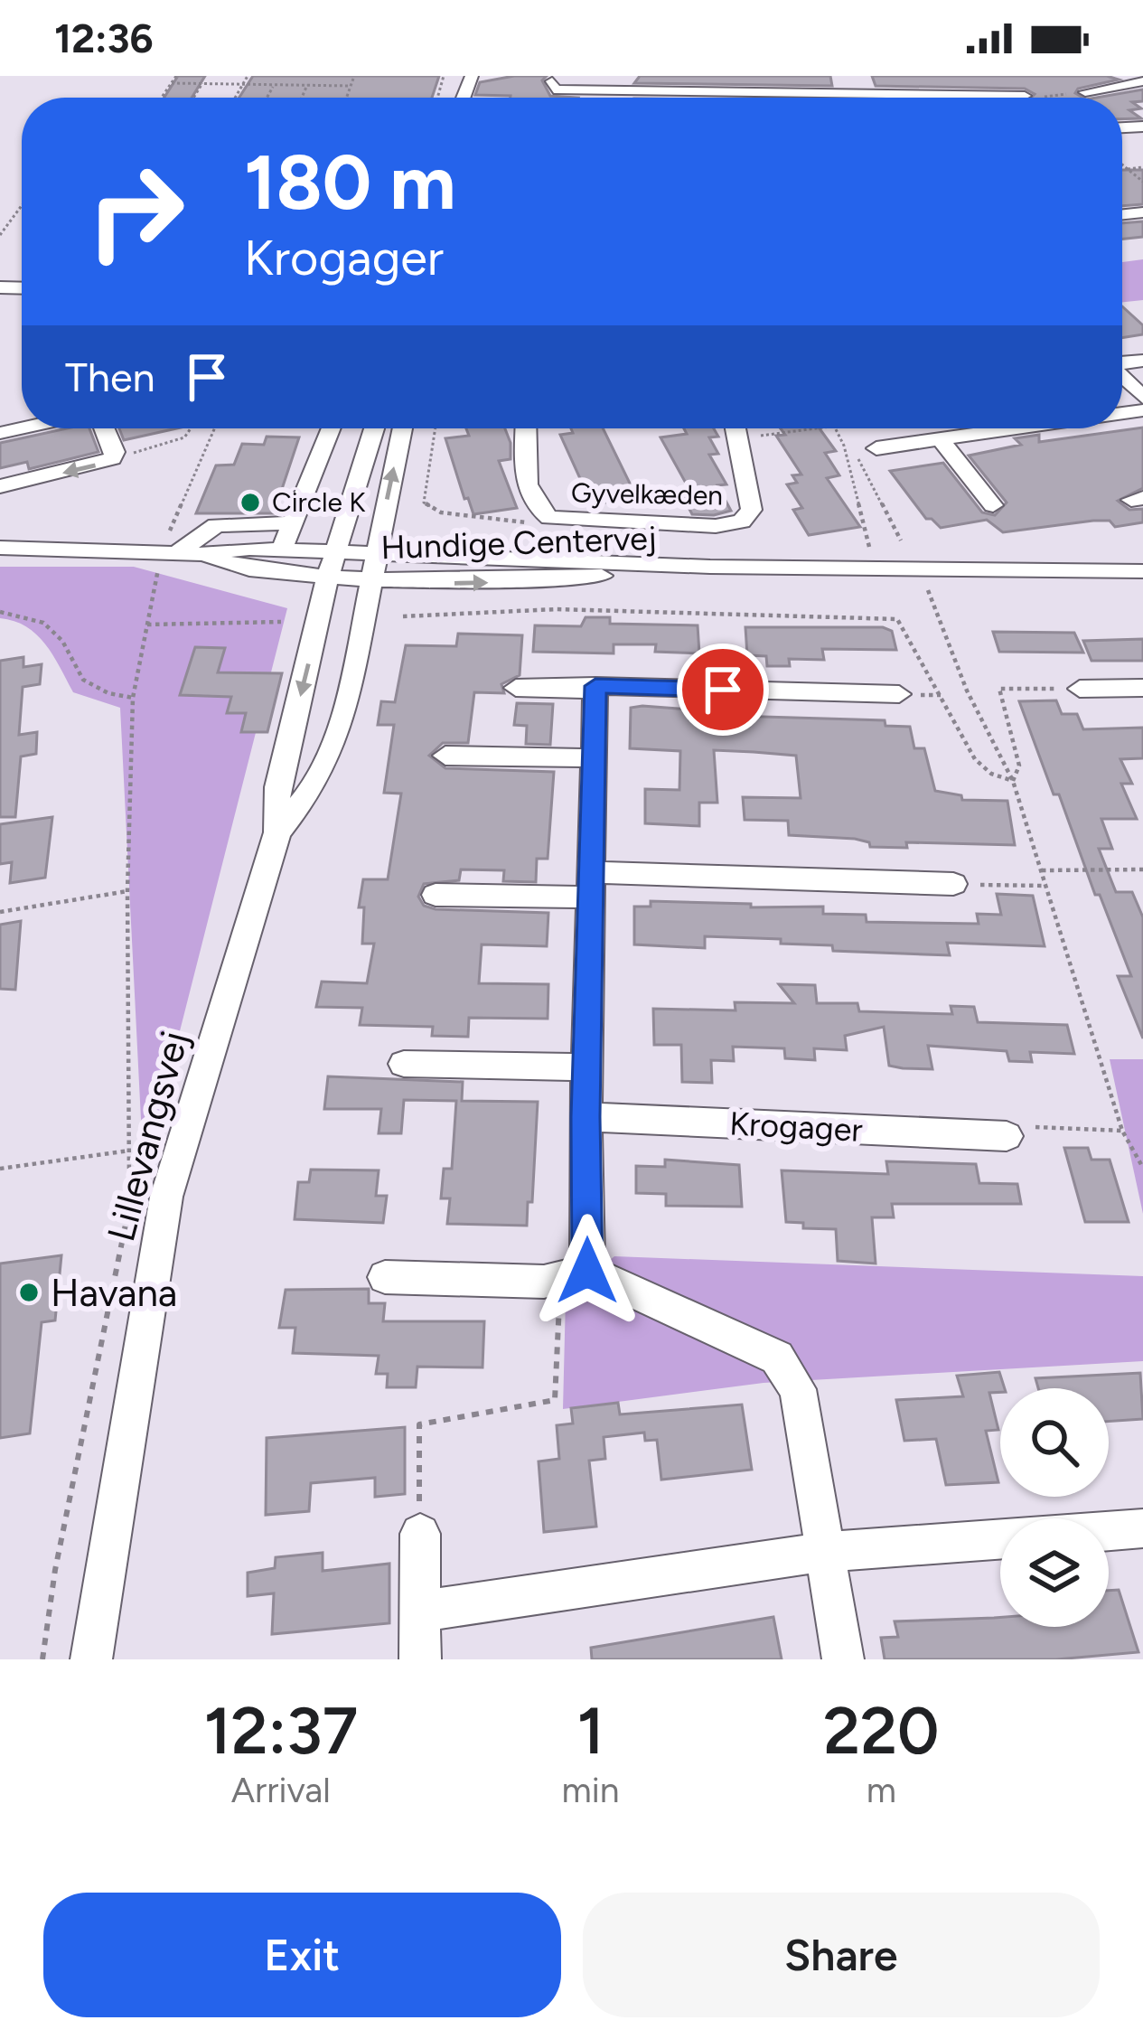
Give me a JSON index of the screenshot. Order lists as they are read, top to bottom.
{
  "streets": {
    "street": [
      "Gyvelkæden",
      "Hundige Centervej",
      "Krogager",
      "Lillevangsvej"
    ]
  },
  "crossings": [
    ["Hundige Centervej", "Lillevangsvej"]
  ],
  "places": ["Circle K", "Havana"],
  "page": {
    "status": "12:36",
    "turn": ["180 m", "Krogager"],
    "then": "Then",
    "eta": [
      "12:37",
      "Arrival",
      "1",
      "min",
      "220",
      "m"
    ],
    "buttons": ["Exit", "Share"]
  }
}
